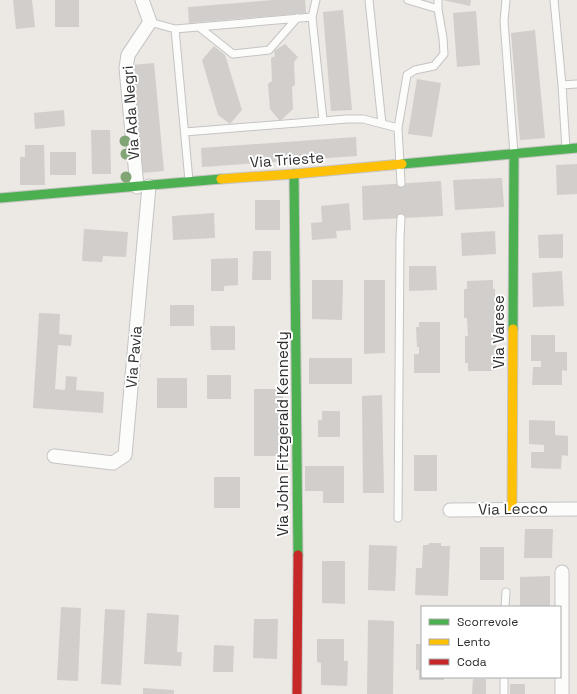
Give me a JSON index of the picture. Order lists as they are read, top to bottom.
{
  "streets": {
    "street": [
      "Via Ada Negri",
      "Via Trieste",
      "Via Varese",
      "Via Pavia",
      "Via John Fitzgerald Kennedy",
      "Via Lecco"
    ]
  },
  "crossings": [
    ["Via Ada Negri", "Via Trieste"],
    ["Via Ada Negri", "Via Pavia"],
    ["Via Trieste", "Via Varese"],
    ["Via Trieste", "Via Pavia"],
    ["Via Trieste", "Via John Fitzgerald Kennedy"],
    ["Via Varese", "Via Lecco"]
  ],
  "legend": ["Scorrevole", "Lento", "Coda"]
}
